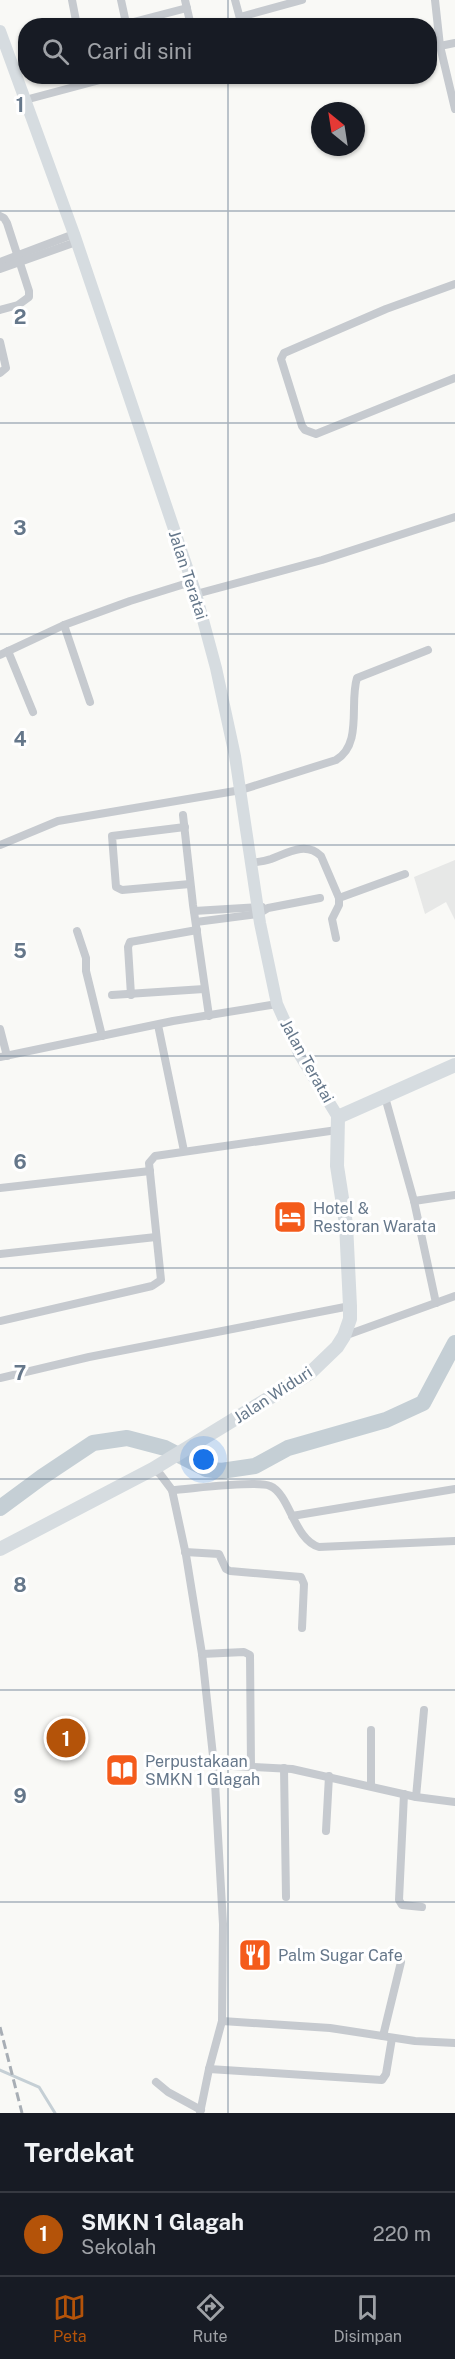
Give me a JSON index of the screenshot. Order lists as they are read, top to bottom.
{
  "streets": {
    "main road": ["Jalan Widuri"],
    "street": ["Jalan Teratai"]
  },
  "crossings": [
    ["Jalan Teratai", "Jalan Widuri"]
  ],
  "places": {
    "hotel": ["Hotel & Restoran Warata"],
    "library": ["Perpustakaan SMKN 1 Glagah"],
    "restaurant": ["Palm Sugar Cafe"]
  },
  "north": "top left",
  "page": {
    "search": "Cari di sini",
    "pins": "1",
    "heading": "Terdekat",
    "list": [
      {
        "mark": "1",
        "name": "SMKN 1 Glagah",
        "note": "Sekolah",
        "value": "220 m"
      }
    ],
    "nav": ["Peta", "Rute", "Disimpan"]
  },
  "grid": {
    "rows": [
      "1",
      "2",
      "3",
      "4",
      "5",
      "6",
      "7",
      "8",
      "9"
    ]
  }
}
